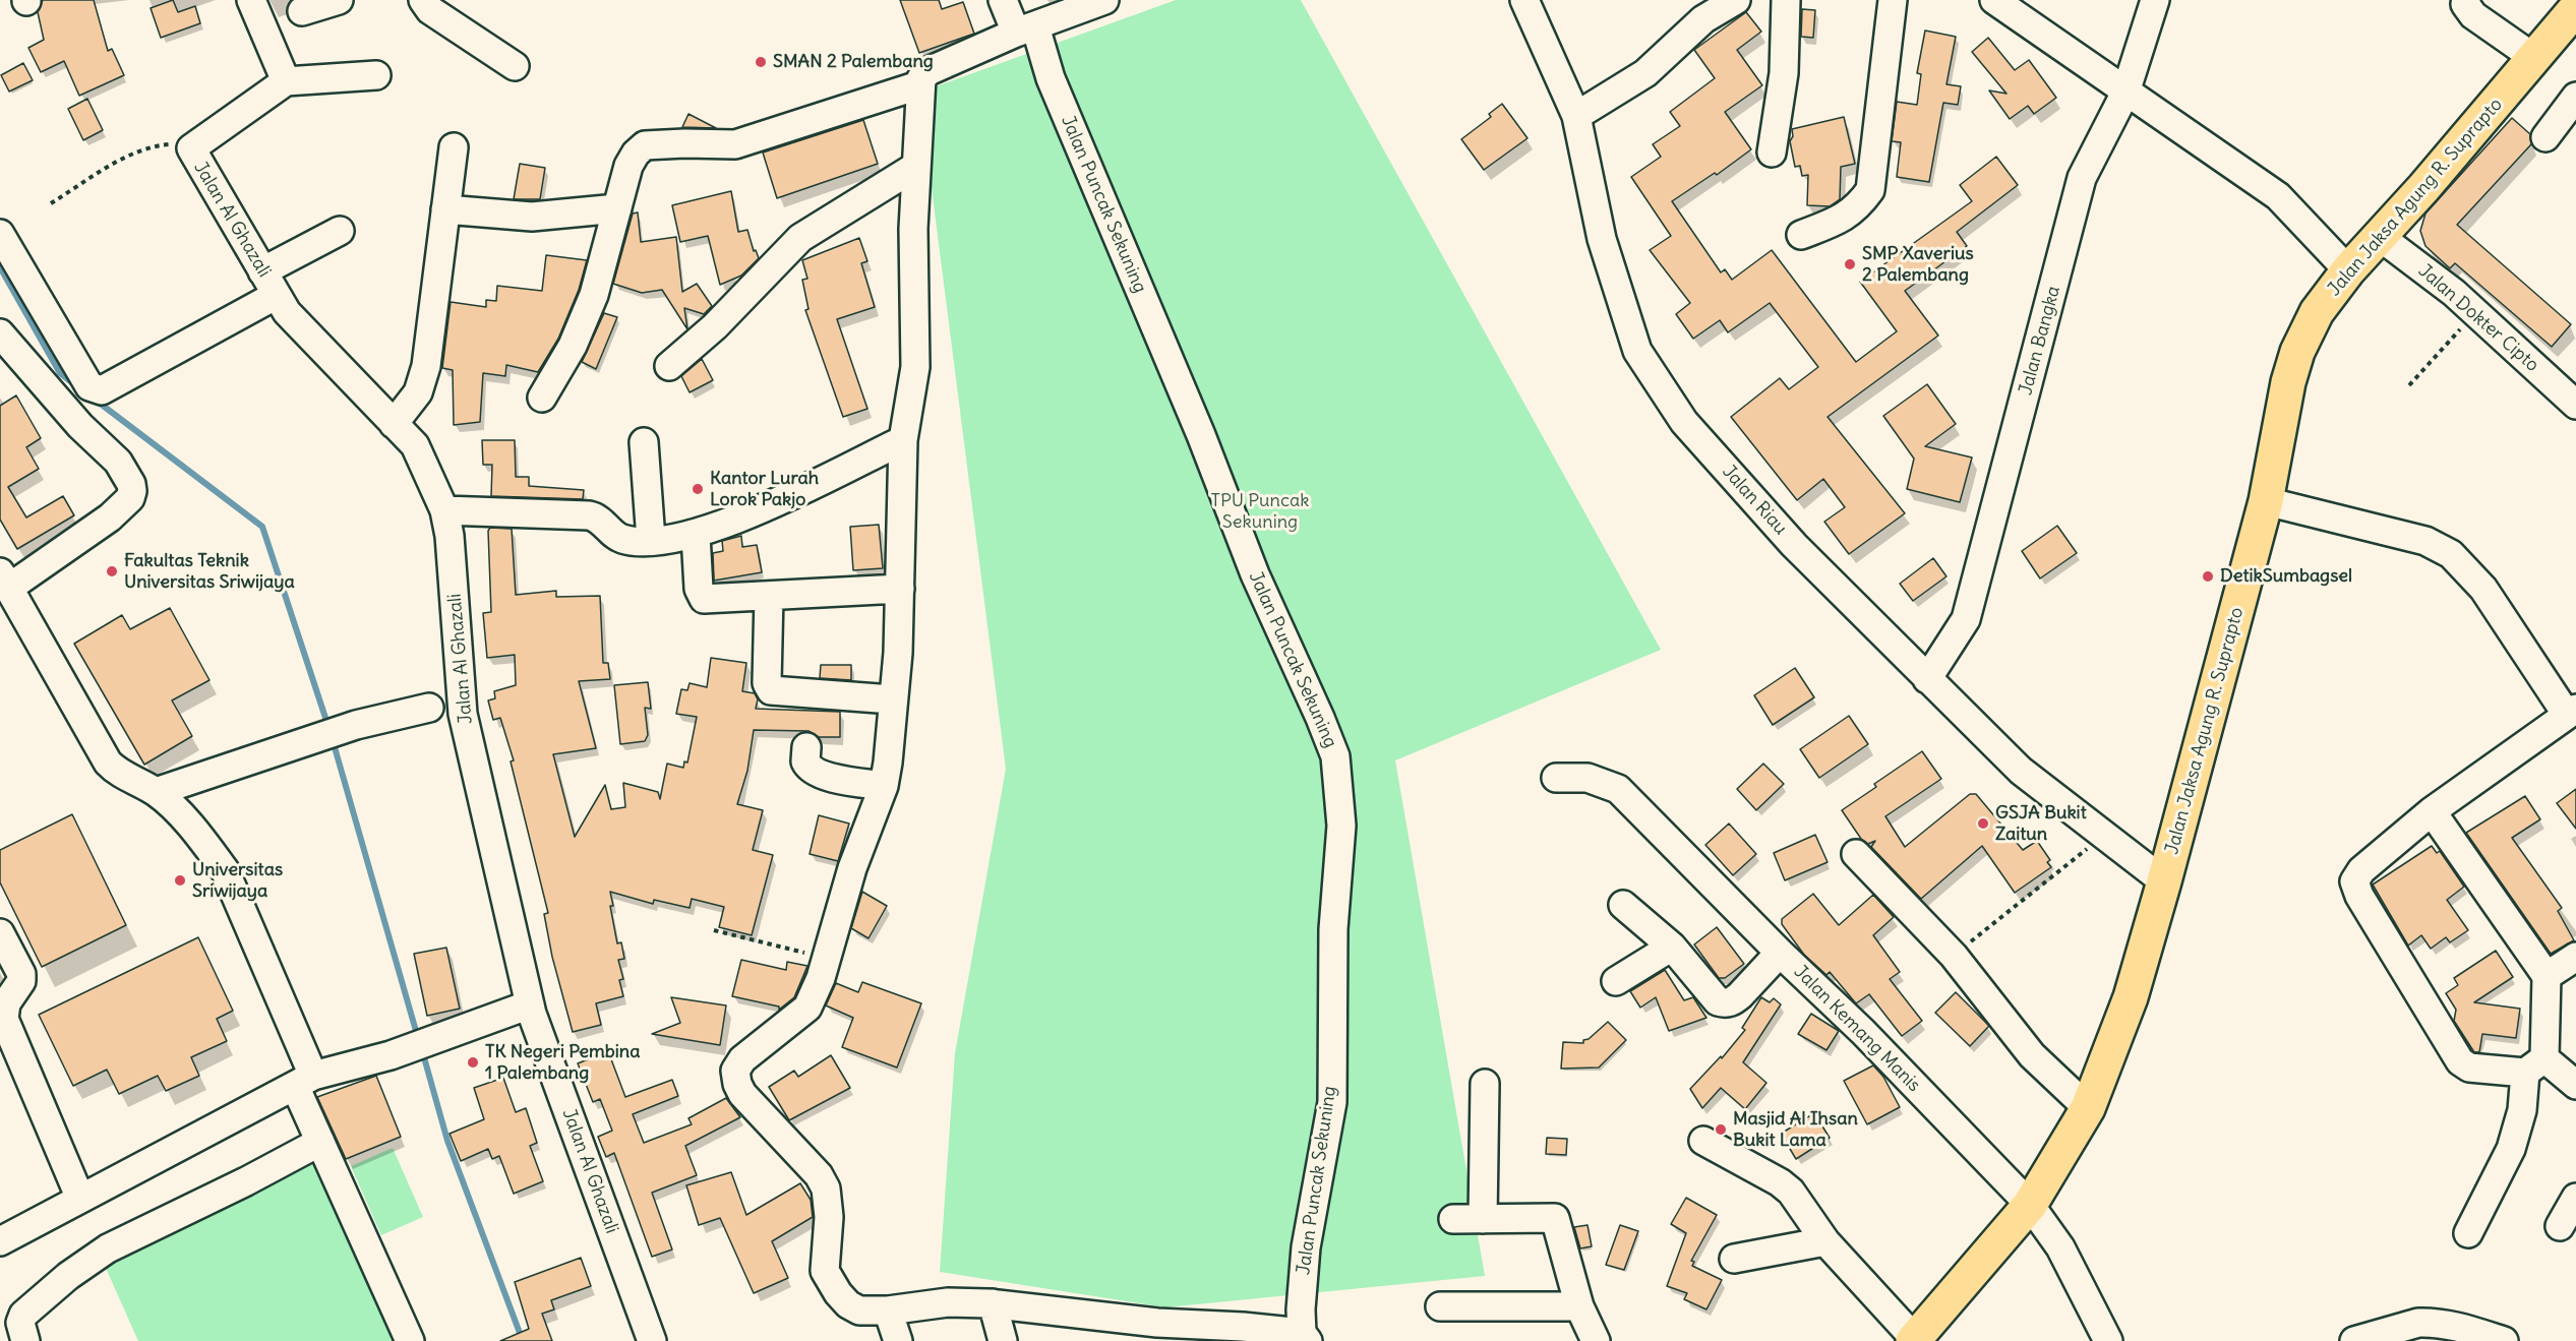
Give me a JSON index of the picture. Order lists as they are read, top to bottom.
{
  "streets": {
    "main road": ["Jalan Jaksa Agung R. Suprapto"],
    "street": [
      "Jalan Puncak Sekuning",
      "Jalan Al Ghazali",
      "Jalan Dokter Cipto",
      "Jalan Bangka",
      "Jalan Riau",
      "Jalan Kemang Manis"
    ]
  },
  "crossings": [
    ["Jalan Jaksa Agung R. Suprapto", "Jalan Dokter Cipto"],
    ["Jalan Jaksa Agung R. Suprapto", "Jalan Riau"],
    ["Jalan Jaksa Agung R. Suprapto", "Jalan Kemang Manis"],
    ["Jalan Bangka", "Jalan Riau"]
  ],
  "parks": ["TPU Puncak Sekuning"],
  "places": [
    "SMAN 2 Palembang",
    "SMP Xaverius 2 Palembang",
    "Kantor Lurah Lorok Pakjo",
    "Fakultas Teknik Universitas Sriwijaya",
    "DetikSumbagsel",
    "GSJA Bukit Zaitun",
    "Universitas Sriwijaya",
    "TK Negeri Pembina 1 Palembang",
    "Masjid Al Ihsan Bukit Lama"
  ]
}
